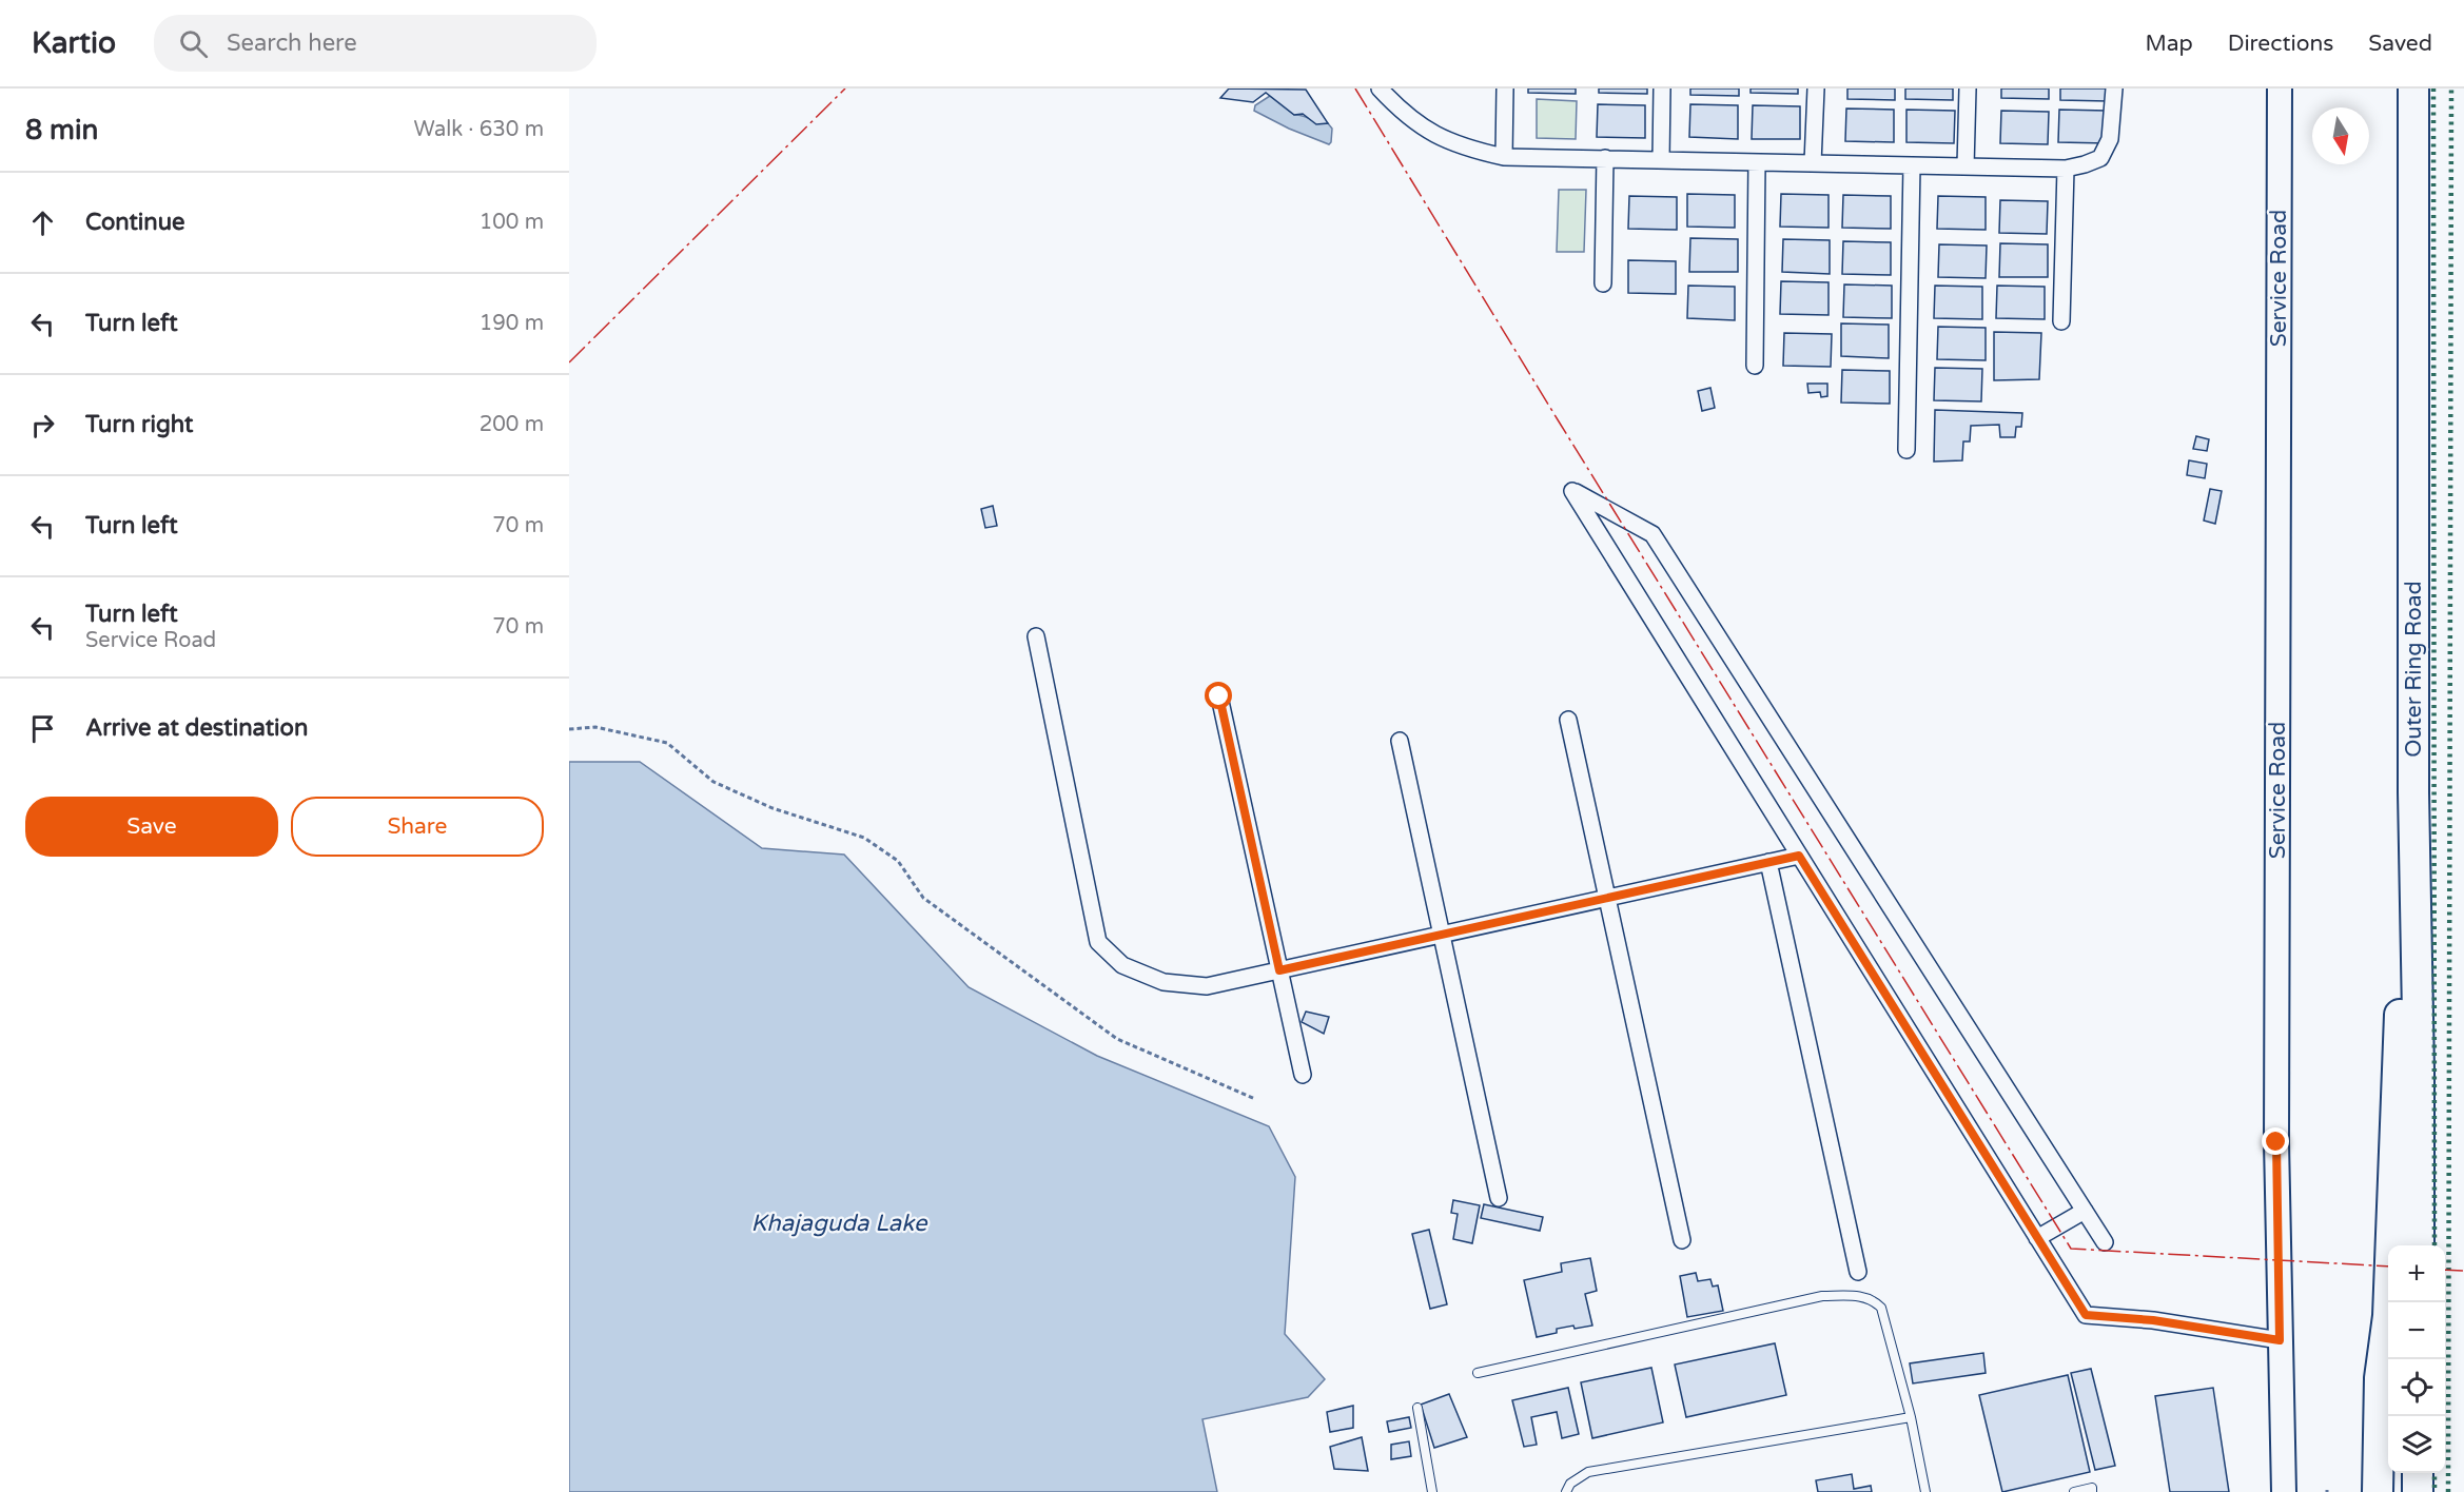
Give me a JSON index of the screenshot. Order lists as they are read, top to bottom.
{
  "streets": {
    "highway": ["Outer Ring Road"],
    "main road": ["Service Road"]
  },
  "water": ["Khajaguda Lake"],
  "north": "bottom",
  "page": {
    "header": "Kartio",
    "search": "Search here",
    "nav": ["Map", "Directions", "Saved"],
    "heading": ["8 min", "Walk · 630 m"],
    "list": [
      ["Continue", "100 m"],
      ["Turn left", "190 m"],
      ["Turn right", "200 m"],
      ["Turn left", "70 m"],
      ["Turn left", "Service Road", "70 m"],
      "Arrive at destination"
    ],
    "buttons": ["Save", "Share"],
    "map_buttons": ["+", "−"]
  }
}
